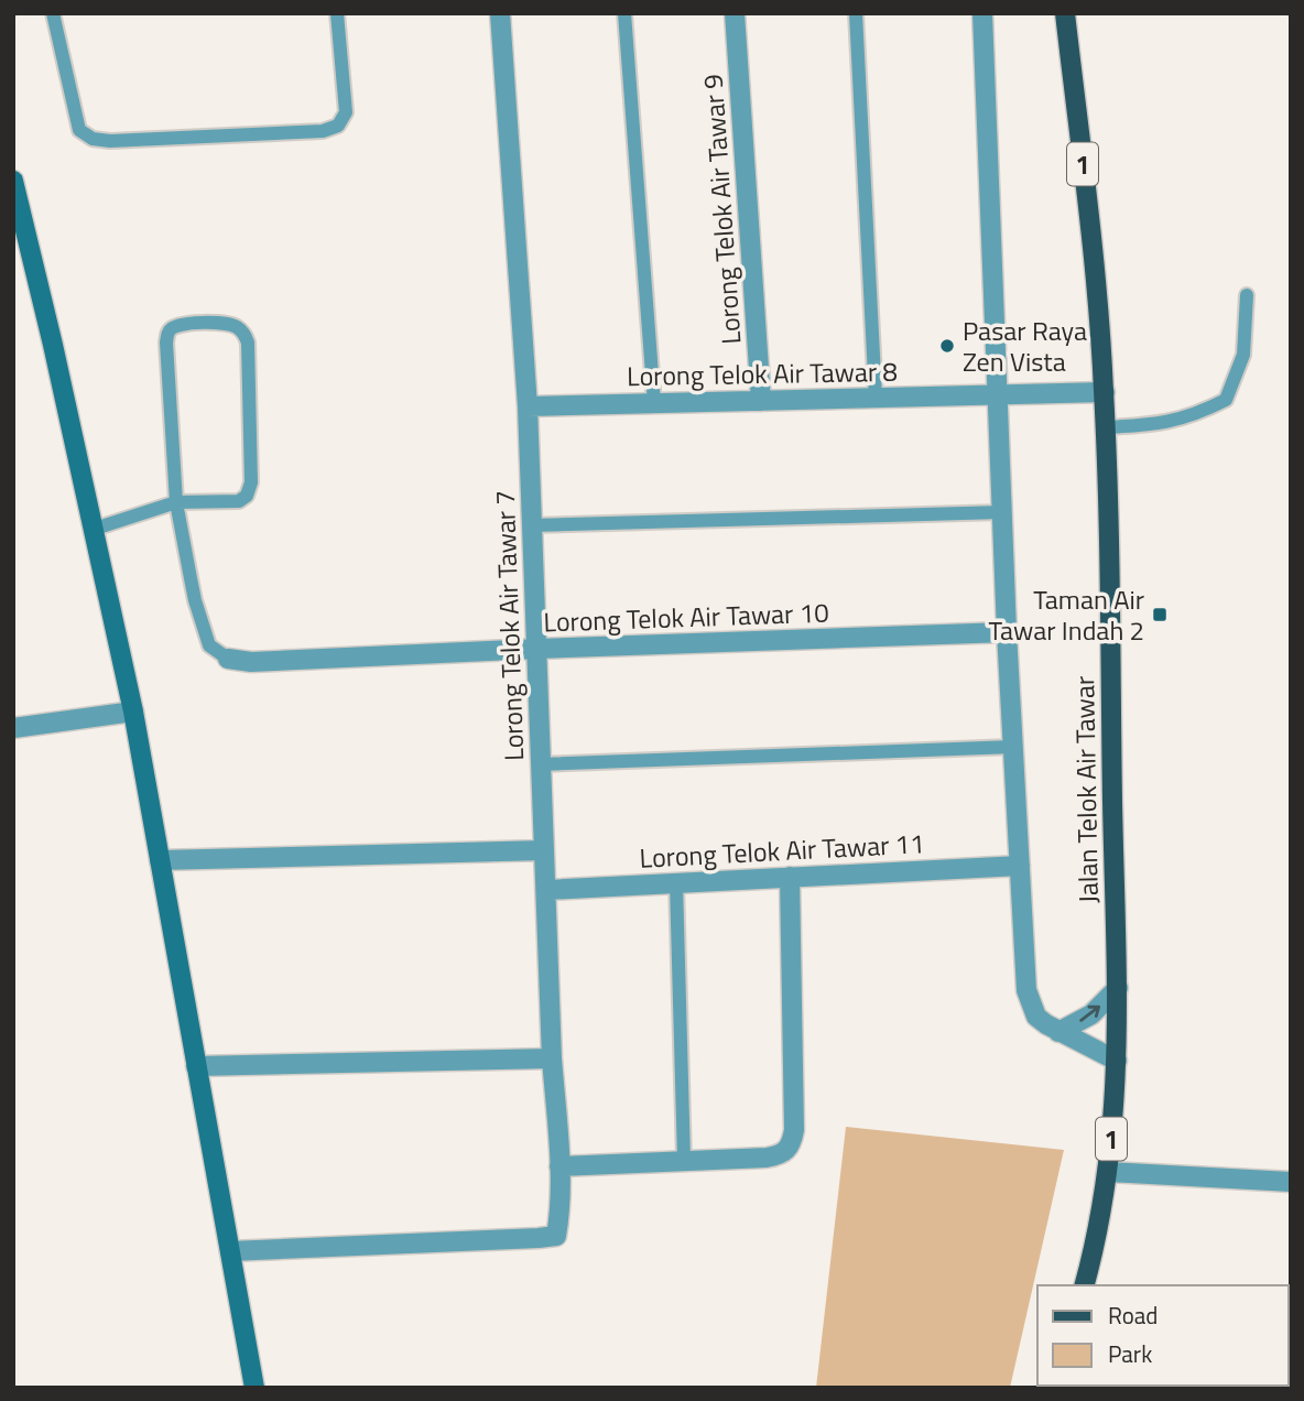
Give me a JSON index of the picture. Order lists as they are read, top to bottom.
{
  "streets": {
    "main road": ["1", "Jalan Telok Air Tawar"],
    "street": [
      "Lorong Telok Air Tawar 9",
      "Lorong Telok Air Tawar 8",
      "Lorong Telok Air Tawar 10",
      "Lorong Telok Air Tawar 7",
      "Lorong Telok Air Tawar 11"
    ]
  },
  "crossings": [
    ["Lorong Telok Air Tawar 9", "Lorong Telok Air Tawar 8"],
    ["Lorong Telok Air Tawar 8", "Lorong Telok Air Tawar 7"],
    ["Lorong Telok Air Tawar 8", "Jalan Telok Air Tawar"],
    ["Lorong Telok Air Tawar 10", "Lorong Telok Air Tawar 7"],
    ["Lorong Telok Air Tawar 7", "Lorong Telok Air Tawar 11"]
  ],
  "places": {
    "other": ["Pasar Raya Zen Vista"],
    "transit": ["Taman Air Tawar Indah 2"]
  },
  "legend": ["Road", "Park"]
}
